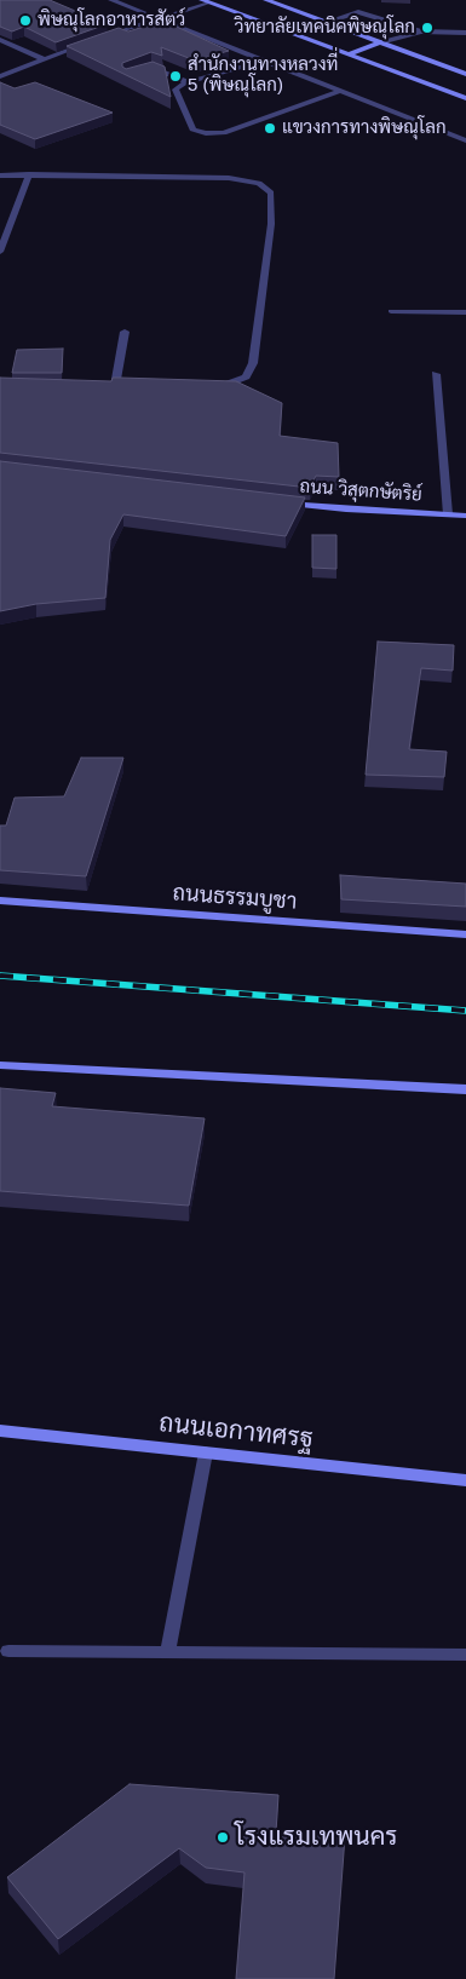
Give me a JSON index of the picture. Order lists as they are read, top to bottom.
{
  "streets": {
    "main road": ["ถนน วิสุตกษัตริย์", "ถนนธรรมบูชา", "ถนนเอกาทศรฐ"]
  },
  "places": [
    "พิษณุโลกอาหารสัตว์",
    "วิทยาลัยเทคนิคพิษณุโลก",
    "สำนักงานทางหลวงที่ 5 (พิษณุโลก)",
    "แขวงการทางพิษณุโลก",
    "โรงแรมเทพนคร"
  ]
}
